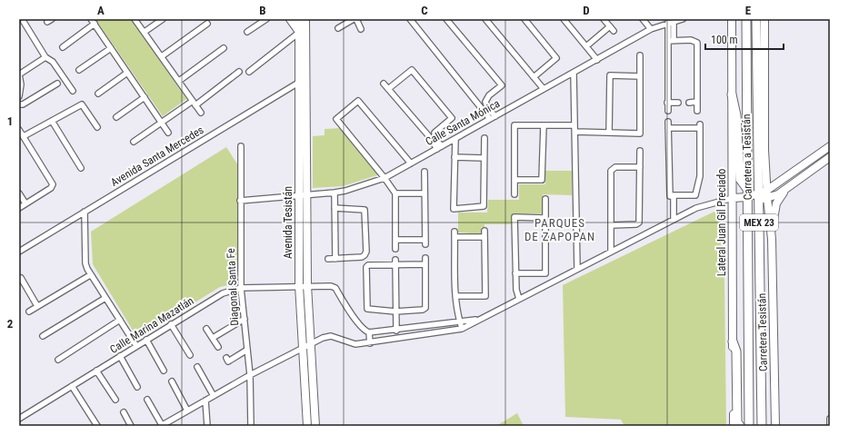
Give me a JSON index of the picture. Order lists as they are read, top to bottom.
{
  "streets": {
    "main road": ["Carretera a Tesistán", "MEX 23"],
    "street": [
      "Calle Santa Mónica",
      "Avenida Santa Mercedes",
      "Avenida Tesistán",
      "Lateral Juan Gil Preciado",
      "Diagonal Santa Fe",
      "Calle Marina Mazatlán",
      "Carretera Tesistán"
    ]
  },
  "crossings": [
    ["Calle Santa Mónica", "Avenida Tesistán"],
    ["Calle Santa Mónica", "Diagonal Santa Fe"],
    ["Avenida Santa Mercedes", "Avenida Tesistán"],
    ["Avenida Tesistán", "Calle Marina Mazatlán"],
    ["Diagonal Santa Fe", "Calle Marina Mazatlán"]
  ],
  "districts": ["PARQUES DE ZAPOPAN"],
  "scale_bar": "100 m",
  "grid": {
    "columns": [
      "A",
      "B",
      "C",
      "D",
      "E"
    ],
    "rows": ["1", "2"]
  }
}
